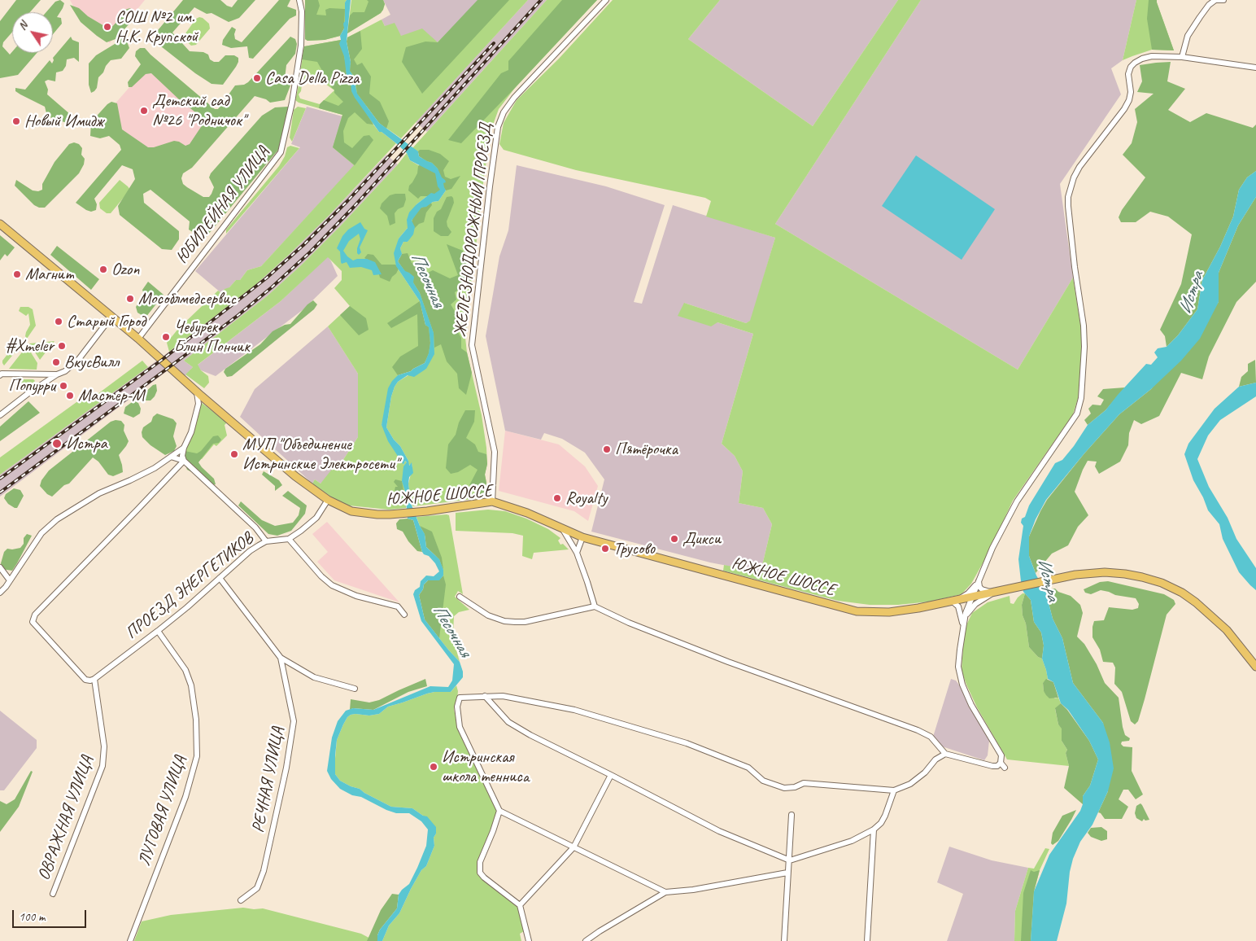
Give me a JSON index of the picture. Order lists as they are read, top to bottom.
{
  "streets": {
    "main road": ["ЮЖНОЕ ШОССЕ"],
    "street": [
      "ЮБИЛЕЙНАЯ УЛИЦА",
      "ЖЕЛЕЗНОДОРОЖНЫЙ ПРОЕЗД",
      "ПРОЕЗД ЭНЕРГЕТИКОВ",
      "РЕЧНАЯ УЛИЦА",
      "ЛУГОВАЯ УЛИЦА",
      "ОВРАЖНАЯ УЛИЦА"
    ]
  },
  "crossings": [
    ["ЮБИЛЕЙНАЯ УЛИЦА", "ЮЖНОЕ ШОССЕ"],
    ["ЖЕЛЕЗНОДОРОЖНЫЙ ПРОЕЗД", "ЮЖНОЕ ШОССЕ"],
    ["ЮЖНОЕ ШОССЕ", "ПРОЕЗД ЭНЕРГЕТИКОВ"],
    ["ПРОЕЗД ЭНЕРГЕТИКОВ", "РЕЧНАЯ УЛИЦА"],
    ["ПРОЕЗД ЭНЕРГЕТИКОВ", "ЛУГОВАЯ УЛИЦА"],
    ["ПРОЕЗД ЭНЕРГЕТИКОВ", "ОВРАЖНАЯ УЛИЦА"]
  ],
  "water": ["Песочная", "Истра"],
  "places": [
    "СОШ №2 им. Н.К. Крупской",
    "Casa Della Pizza",
    "Детский сад №26 \"Родничок\"",
    "Новый Имидж",
    "Ozon",
    "Магнит",
    "Мособлмедсервис",
    "Старый Город",
    "Чебурек Блин Пончик",
    "#Xmeler",
    "ВкусВилл",
    "Попурри",
    "Мастер-М",
    "Истра",
    "Пятёрочка",
    "МУП \"Объединение Истринские Электросети\"",
    "Royalty",
    "Дикси",
    "Трусово",
    "Истринская школа тенниса"
  ],
  "scale_bar": "100 m",
  "north": "top left"
}
